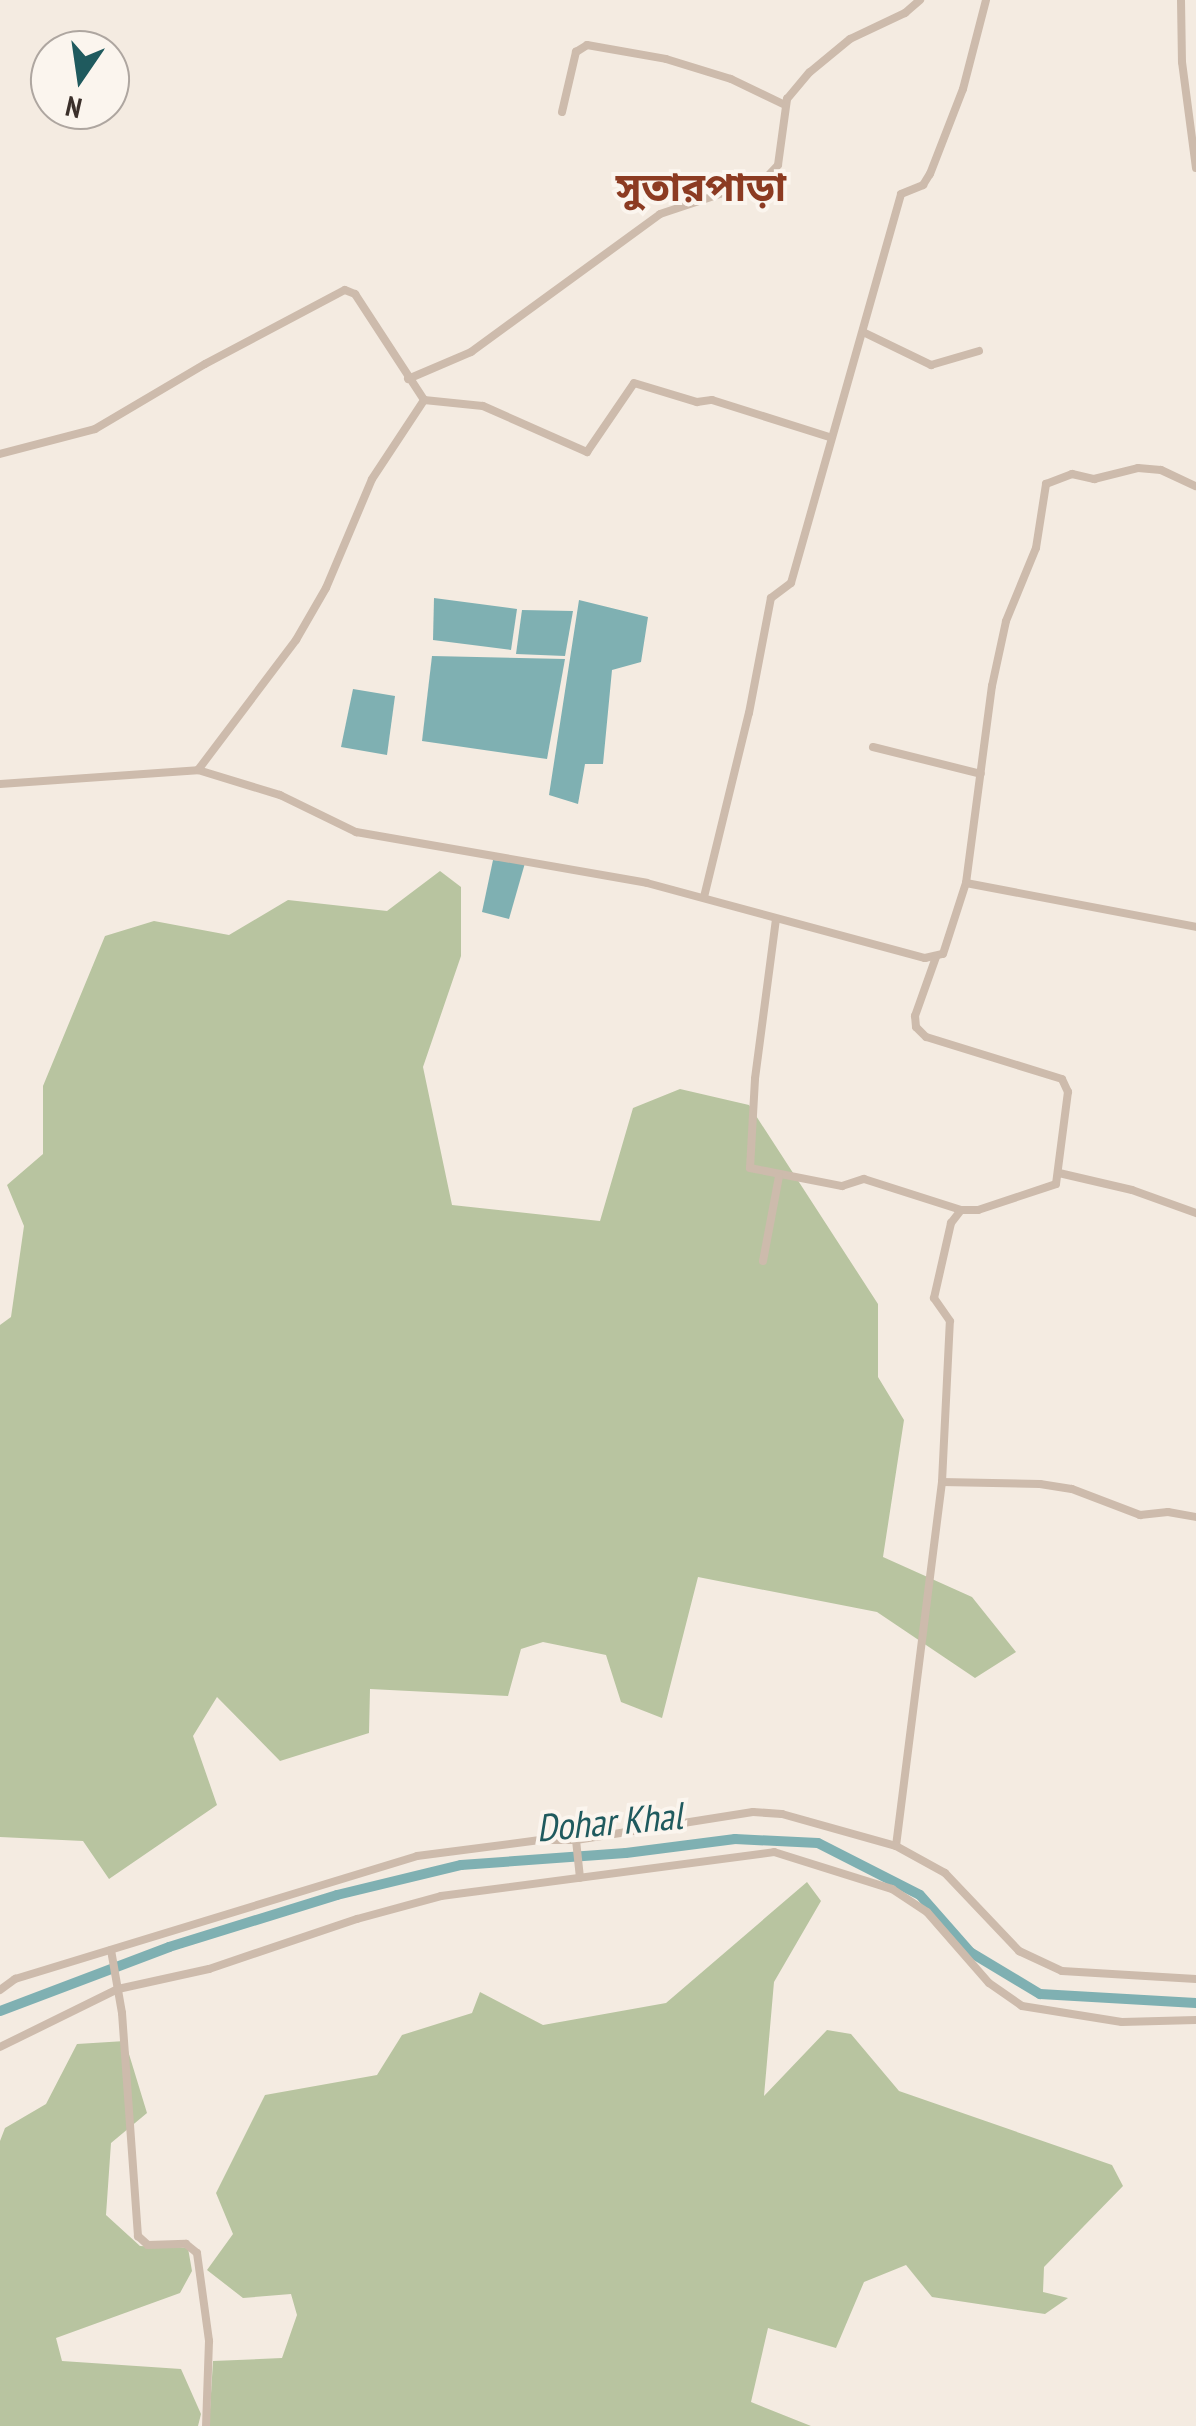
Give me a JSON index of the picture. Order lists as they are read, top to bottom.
{
  "districts": ["সুতারপাড়া"],
  "water": ["Dohar Khal"],
  "north": "bottom"
}
